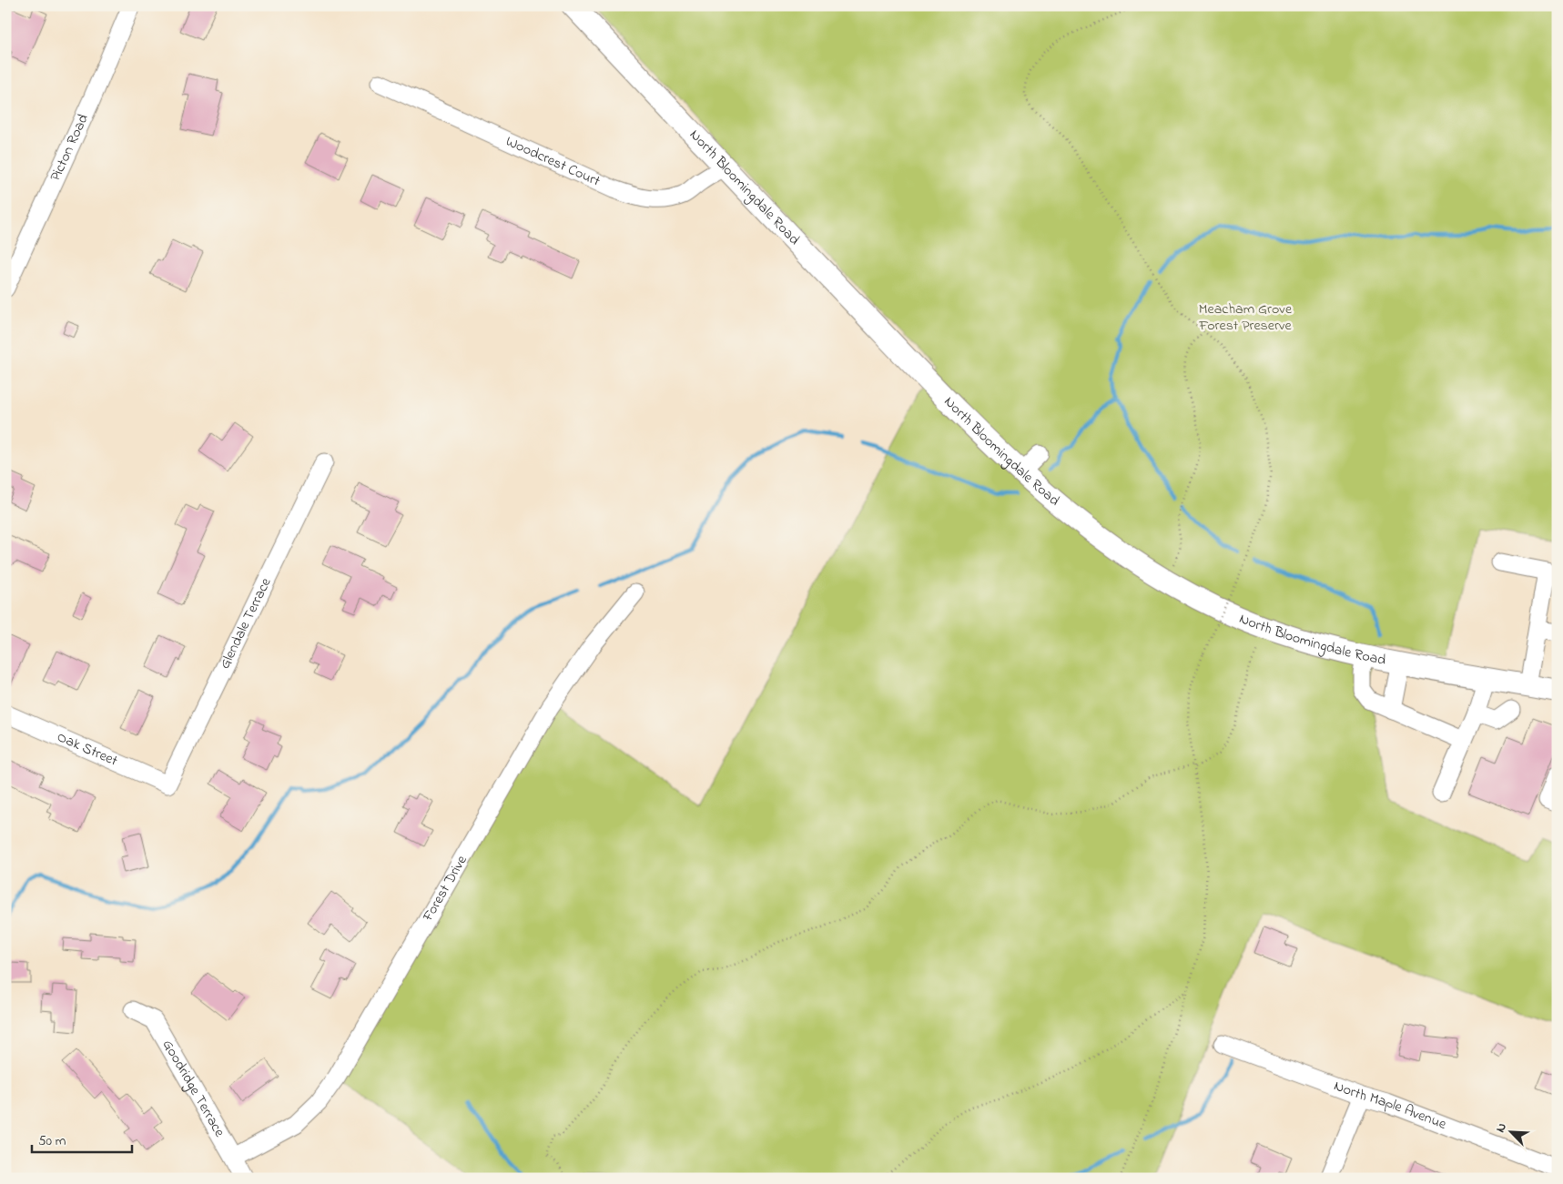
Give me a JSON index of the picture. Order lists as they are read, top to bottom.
{
  "streets": {
    "main road": ["North Bloomingdale Road"],
    "street": [
      "Picton Road",
      "Woodcrest Court",
      "Glendale Terrace",
      "Oak Street",
      "Forest Drive",
      "Goodridge Terrace",
      "North Maple Avenue"
    ]
  },
  "crossings": [
    ["Woodcrest Court", "North Bloomingdale Road"],
    ["Glendale Terrace", "Oak Street"],
    ["Forest Drive", "Goodridge Terrace"]
  ],
  "parks": ["Meacham Grove Forest Preserve"],
  "scale_bar": "50 m",
  "north": "top left"
}
